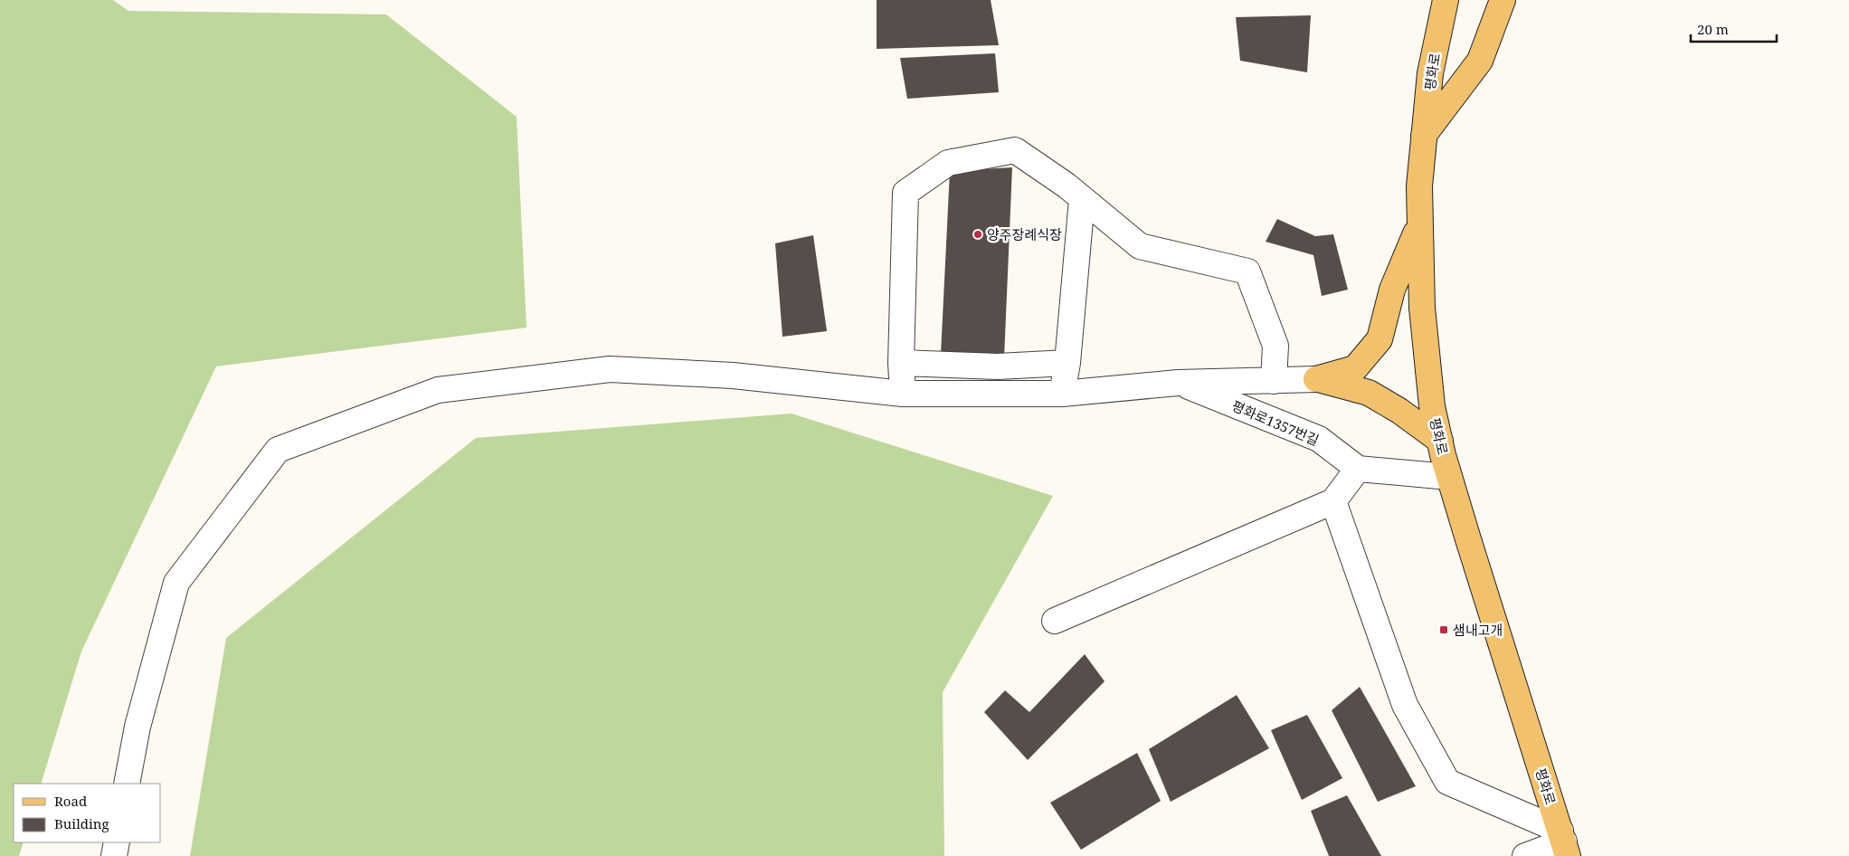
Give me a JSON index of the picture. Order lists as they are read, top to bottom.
{
  "streets": {
    "main road": ["평화로"],
    "street": ["평화로1357번길"]
  },
  "places": {
    "other": ["양주장례식장"],
    "transit": ["샘내고개"]
  },
  "legend": ["Road", "Building"],
  "scale_bar": "20 m"
}
